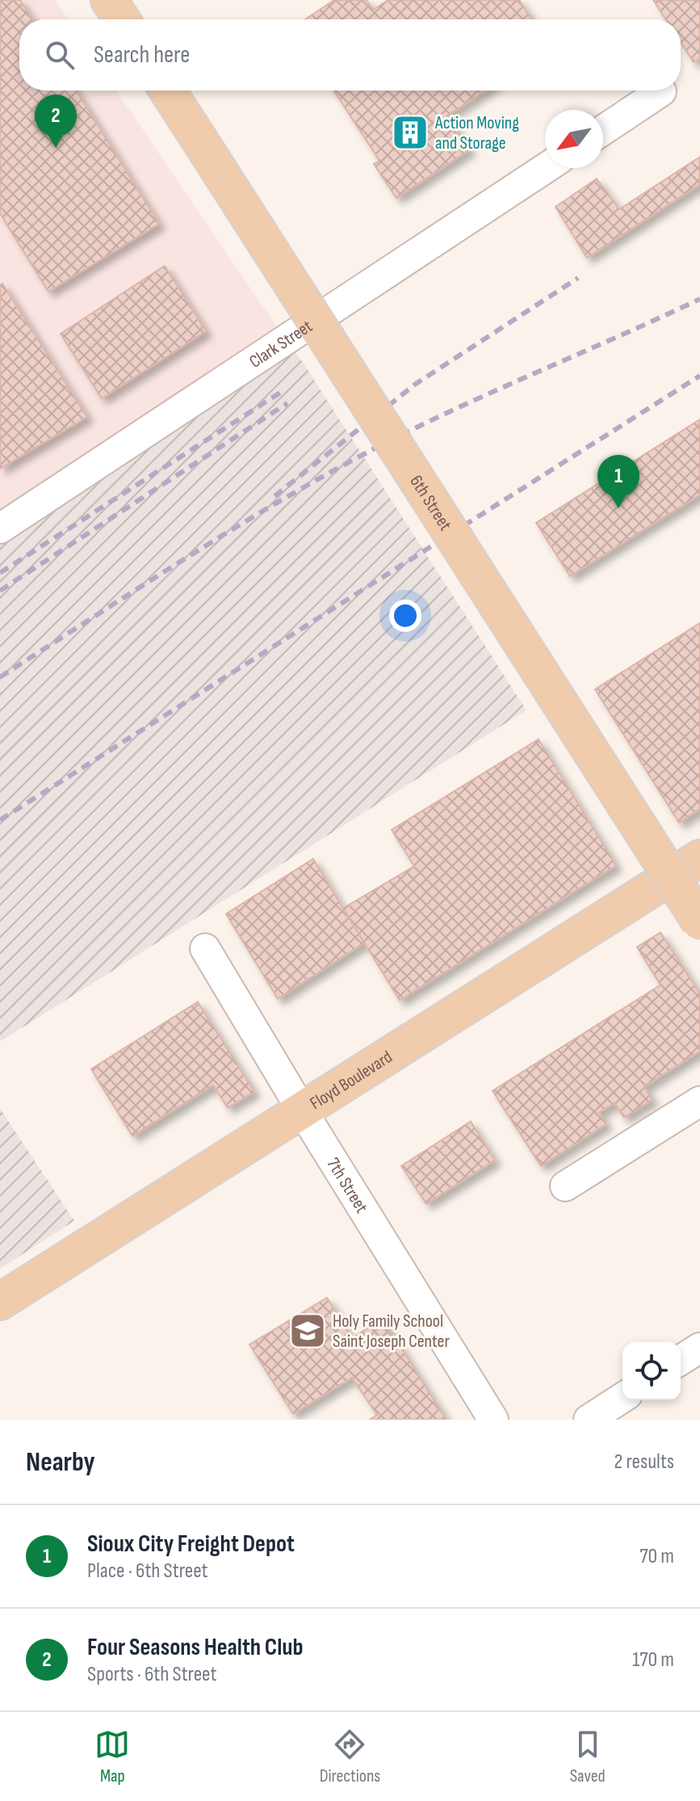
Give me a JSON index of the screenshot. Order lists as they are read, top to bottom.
{
  "streets": {
    "main road": ["6th Street", "Floyd Boulevard"],
    "street": ["Clark Street", "7th Street"]
  },
  "crossings": [
    ["Floyd Boulevard", "7th Street"]
  ],
  "places": {
    "building": ["Action Moving and Storage"],
    "school or university": ["Holy Family School Saint Joseph Center"]
  },
  "north": "bottom left",
  "page": {
    "search": "Search here",
    "pins": ["2", "1"],
    "heading": ["Nearby", "2 results"],
    "list": [
      {
        "mark": "1",
        "name": "Sioux City Freight Depot",
        "note": "Place · 6th Street",
        "value": "70 m"
      },
      {
        "mark": "2",
        "name": "Four Seasons Health Club",
        "note": "Sports · 6th Street",
        "value": "170 m"
      }
    ],
    "nav": ["Map", "Directions", "Saved"]
  }
}
